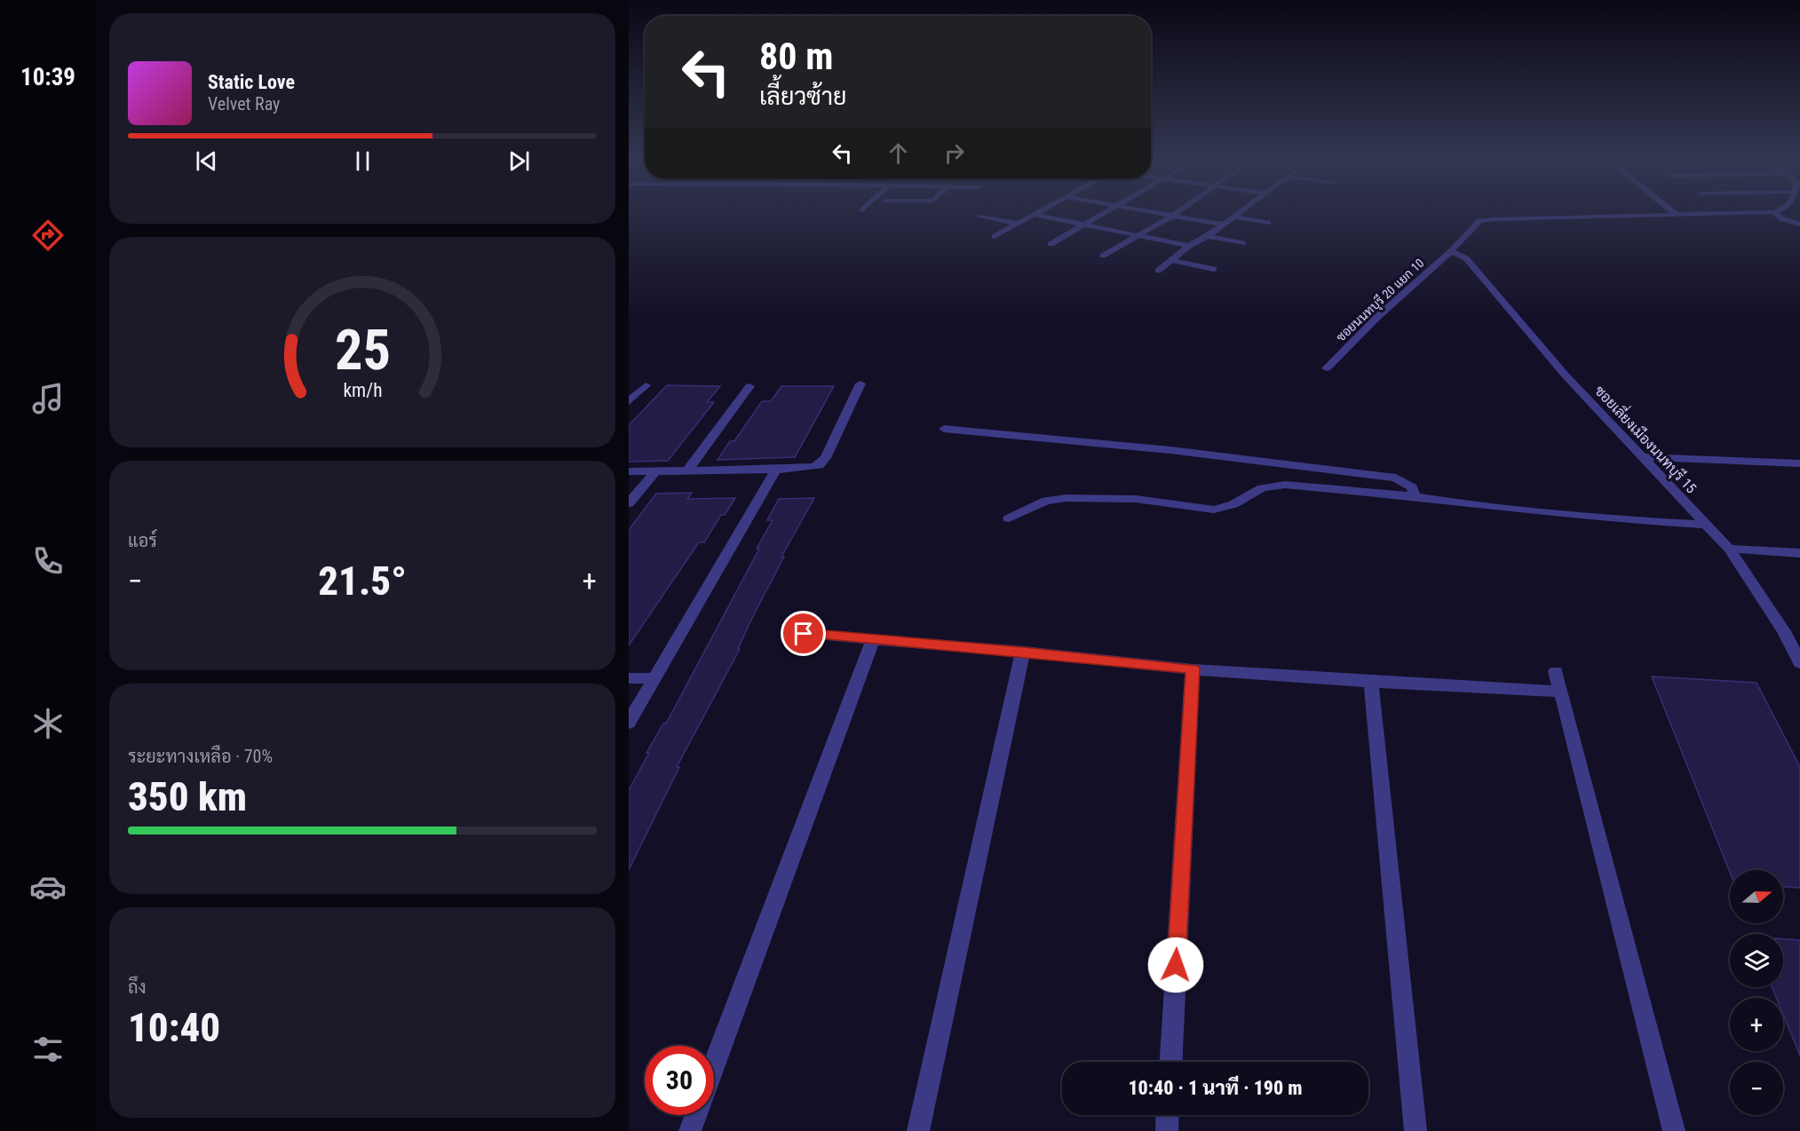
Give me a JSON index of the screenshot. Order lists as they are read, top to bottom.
{
  "streets": {
    "street": ["ซอยนนทบุรี 20 แยก 10", "ซอยเลี่ยงเมืองนนทบุรี 15"]
  },
  "crossings": [
    ["ซอยนนทบุรี 20 แยก 10", "ซอยเลี่ยงเมืองนนทบุรี 15"]
  ],
  "north": "right",
  "page": {
    "tabs": "10:39",
    "turn": ["80 m", "เลี้ยวซ้าย"],
    "song": ["Static Love", "Velvet Ray"],
    "tile": [
      "แอร์",
      ["ระยะทางเหลือ · 70%", "350 km"],
      ["ถึง", "10:40"]
    ],
    "heat": ["−", "21.5°", "+"],
    "map_buttons": ["+", "−"],
    "limit": "30",
    "trip": "10:40 · 1 นาที · 190 m",
    "gauge": ["25", "km/h"]
  }
}
